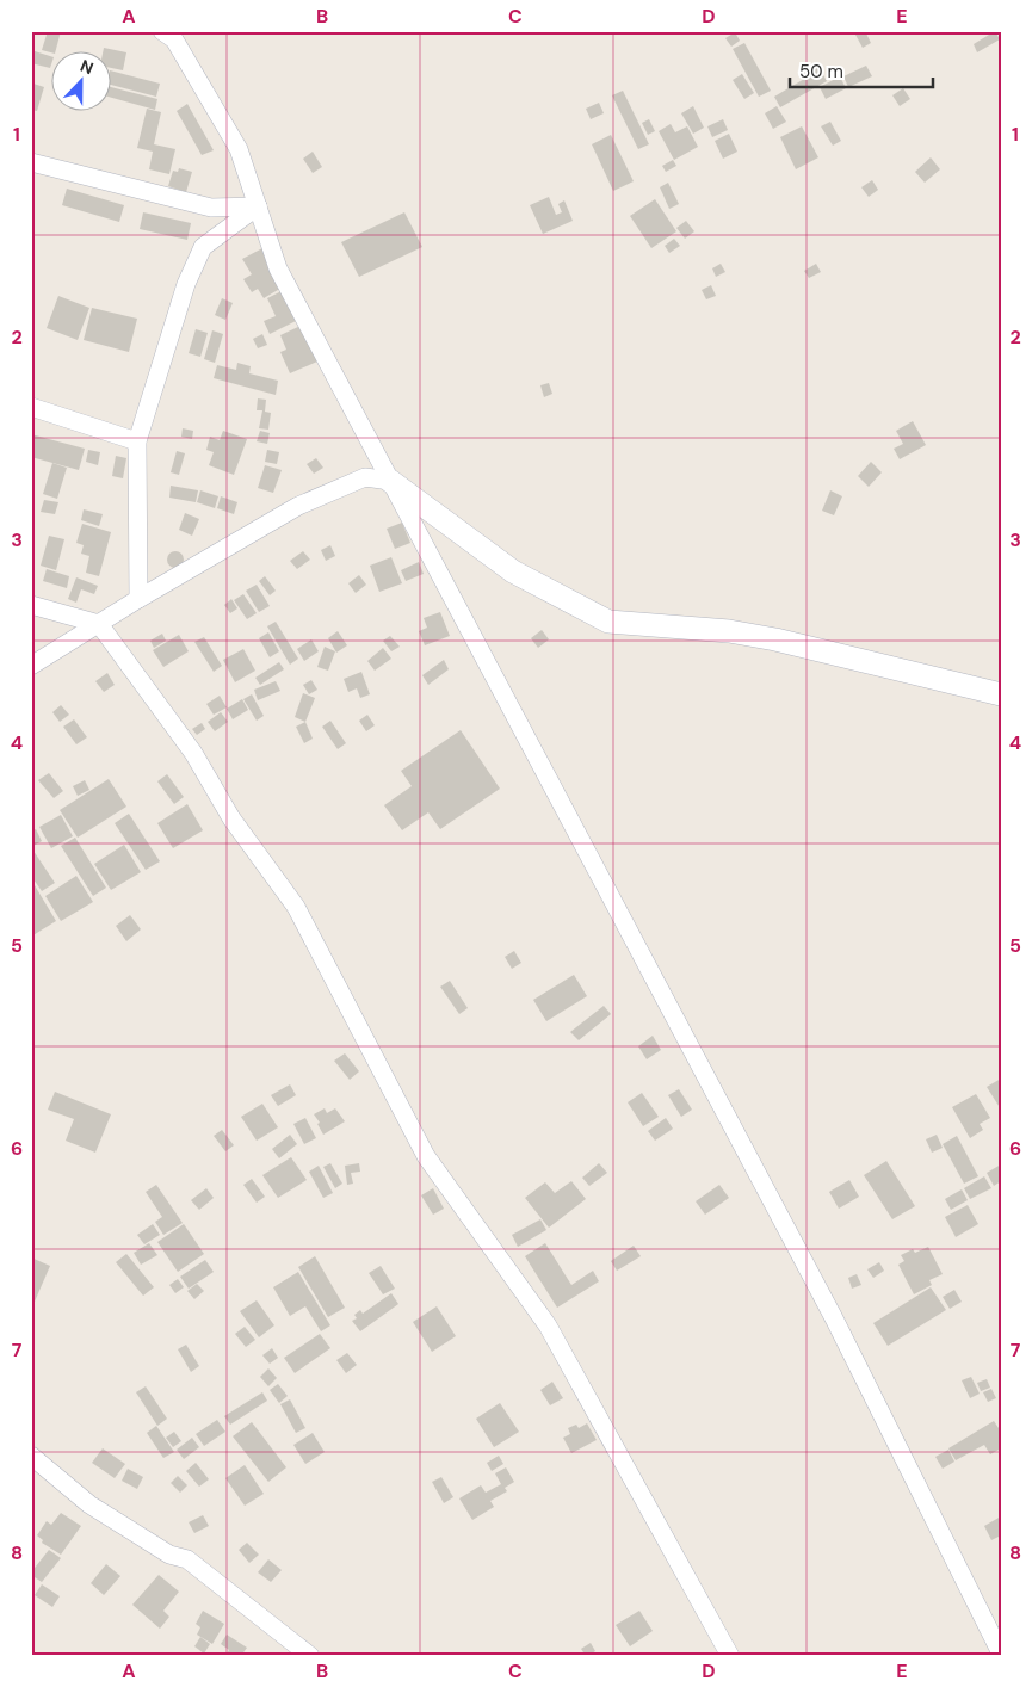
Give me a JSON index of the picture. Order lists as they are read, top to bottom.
{
  "scale_bar": "50 m",
  "north": "top",
  "grid": {
    "columns": [
      "A",
      "B",
      "C",
      "D",
      "E"
    ],
    "rows": [
      "1",
      "2",
      "3",
      "4",
      "5",
      "6",
      "7",
      "8"
    ]
  }
}
